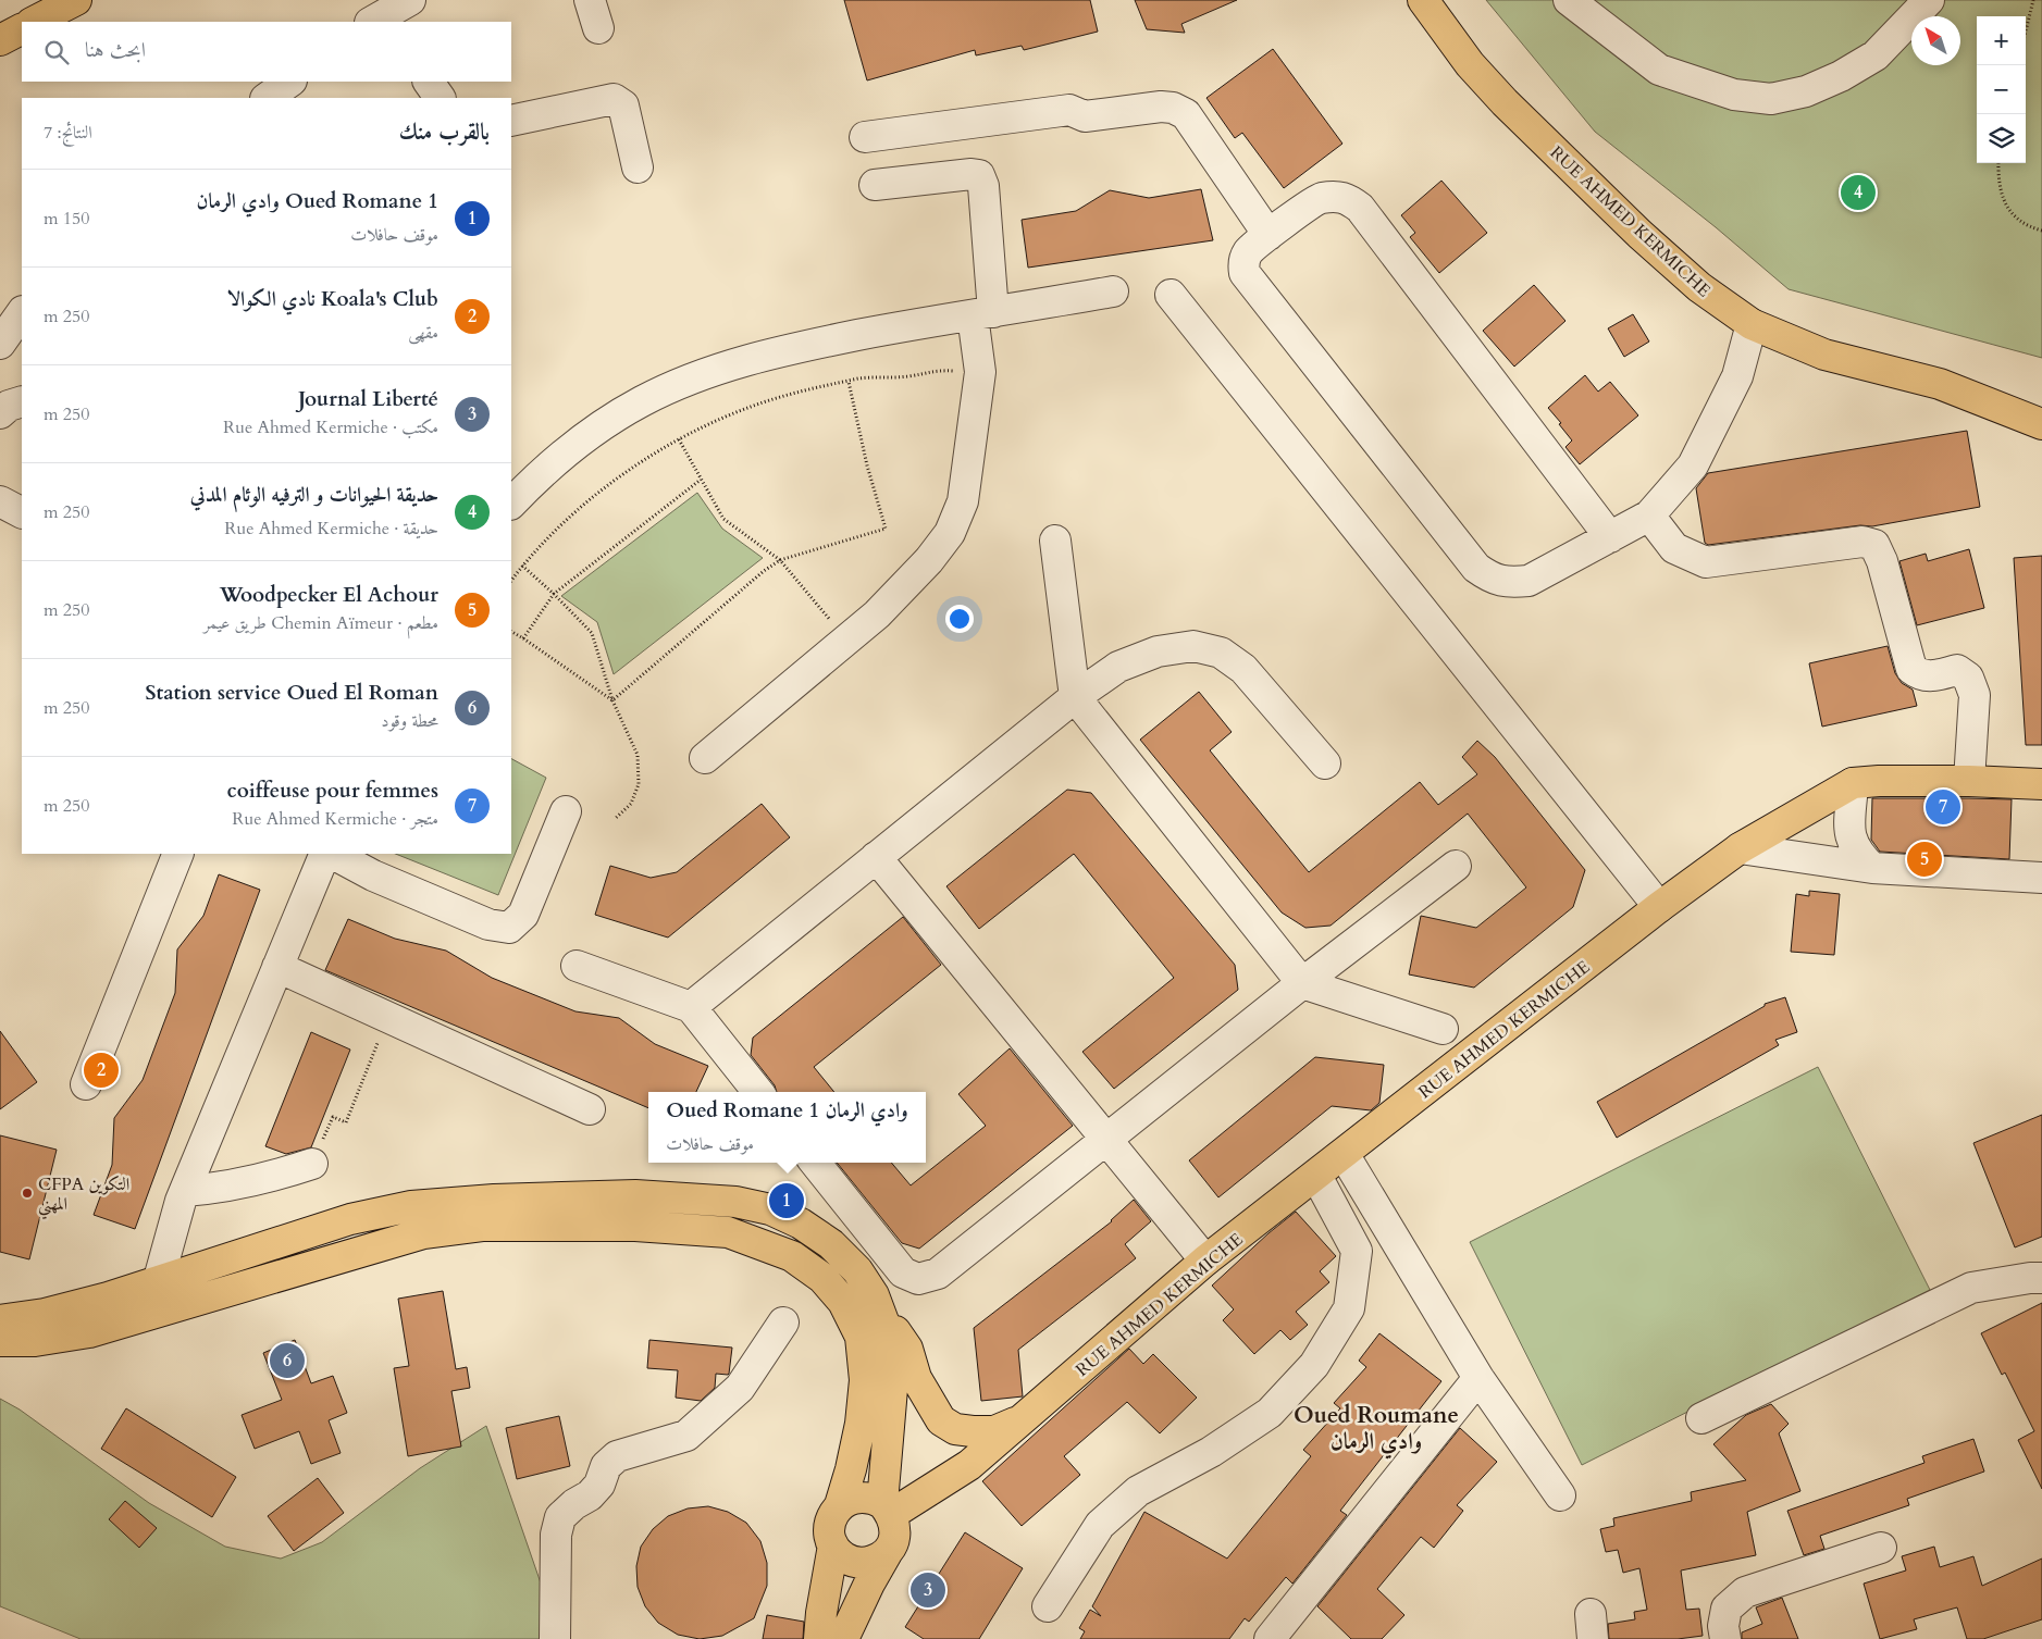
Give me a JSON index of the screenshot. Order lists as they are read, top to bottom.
{
  "streets": {
    "main road": ["RUE AHMED KERMICHE"]
  },
  "districts": ["Oued Roumane وادي الرمان"],
  "places": ["CFPA التكوين المهني"],
  "north": "top left",
  "page": {
    "map_buttons": ["+", "−"],
    "search": "ابحث هنا",
    "heading": ["بالقرب منك", "النتائج: 7"],
    "list": [
      {
        "mark": "1",
        "name": "Oued Romane 1 وادي الرمان",
        "note": "موقف حافلات",
        "value": "150 m"
      },
      {
        "mark": "2",
        "name": "Koala's Club نادي الكوالا",
        "note": "مقهى",
        "value": "250 m"
      },
      {
        "mark": "3",
        "name": "Journal Liberté",
        "note": "مكتب · Rue Ahmed Kermiche",
        "value": "250 m"
      },
      {
        "mark": "4",
        "name": "حديقة الحيوانات و الترفيه الوئام المدني",
        "note": "حديقة · Rue Ahmed Kermiche",
        "value": "250 m"
      },
      {
        "mark": "5",
        "name": "Woodpecker El Achour",
        "note": "مطعم · Chemin Aïmeur طريق عيمر",
        "value": "250 m"
      },
      {
        "mark": "6",
        "name": "Station service Oued El Roman",
        "note": "محطة وقود",
        "value": "250 m"
      },
      {
        "mark": "7",
        "name": "coiffeuse pour femmes",
        "note": "متجر · Rue Ahmed Kermiche",
        "value": "250 m"
      }
    ],
    "pins": [
      "4",
      "7",
      "5",
      "2",
      "1",
      "6",
      "3"
    ],
    "popup": ["Oued Romane 1 وادي الرمان", "موقف حافلات"]
  }
}
